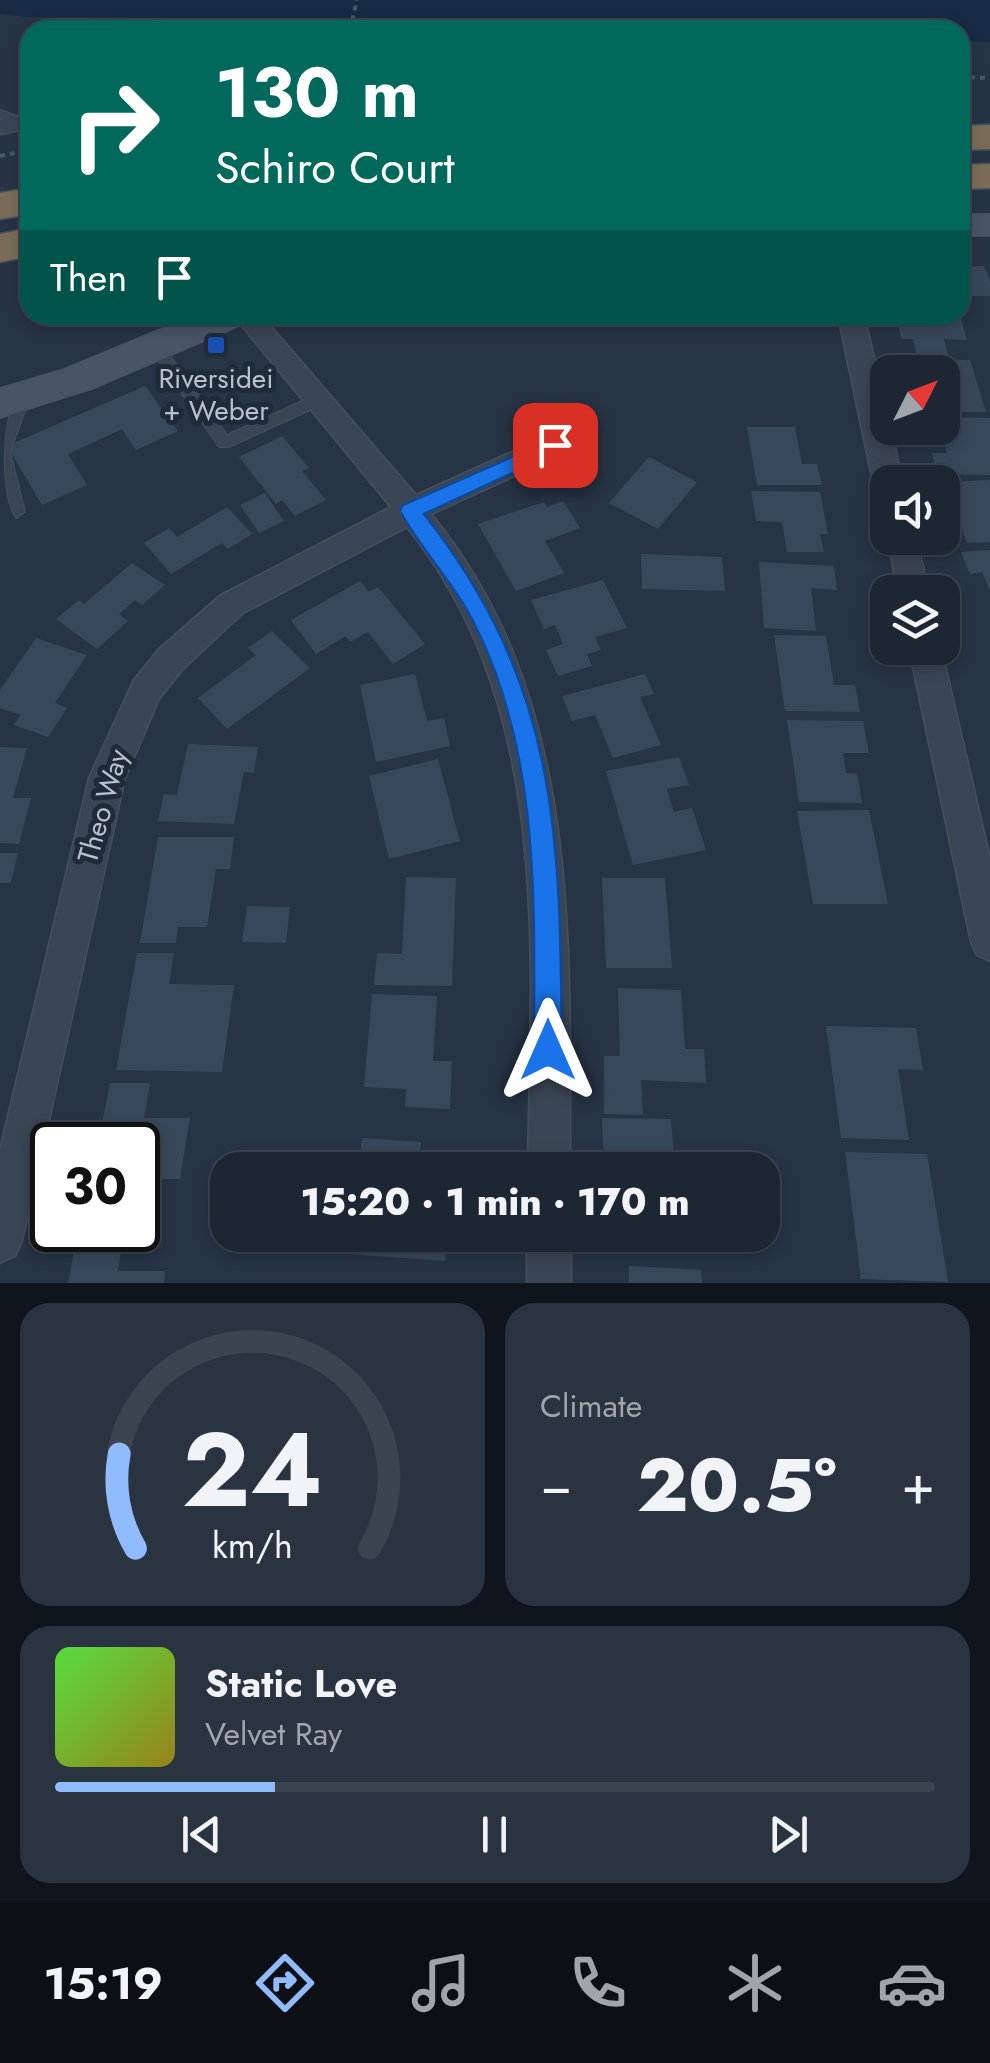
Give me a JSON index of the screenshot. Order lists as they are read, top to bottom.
{
  "streets": {
    "street": ["Theo Way"]
  },
  "places": {
    "transit": ["Riversidei + Weber"]
  },
  "north": "top right",
  "page": {
    "turn": ["130 m", "Schiro Court"],
    "then": "Then",
    "limit": "30",
    "trip": "15:20 · 1 min · 170 m",
    "tile": "Climate",
    "heat": ["−", "20.5°", "+"],
    "song": ["Static Love", "Velvet Ray"],
    "tabs": "15:19",
    "gauge": ["24", "km/h"]
  }
}
